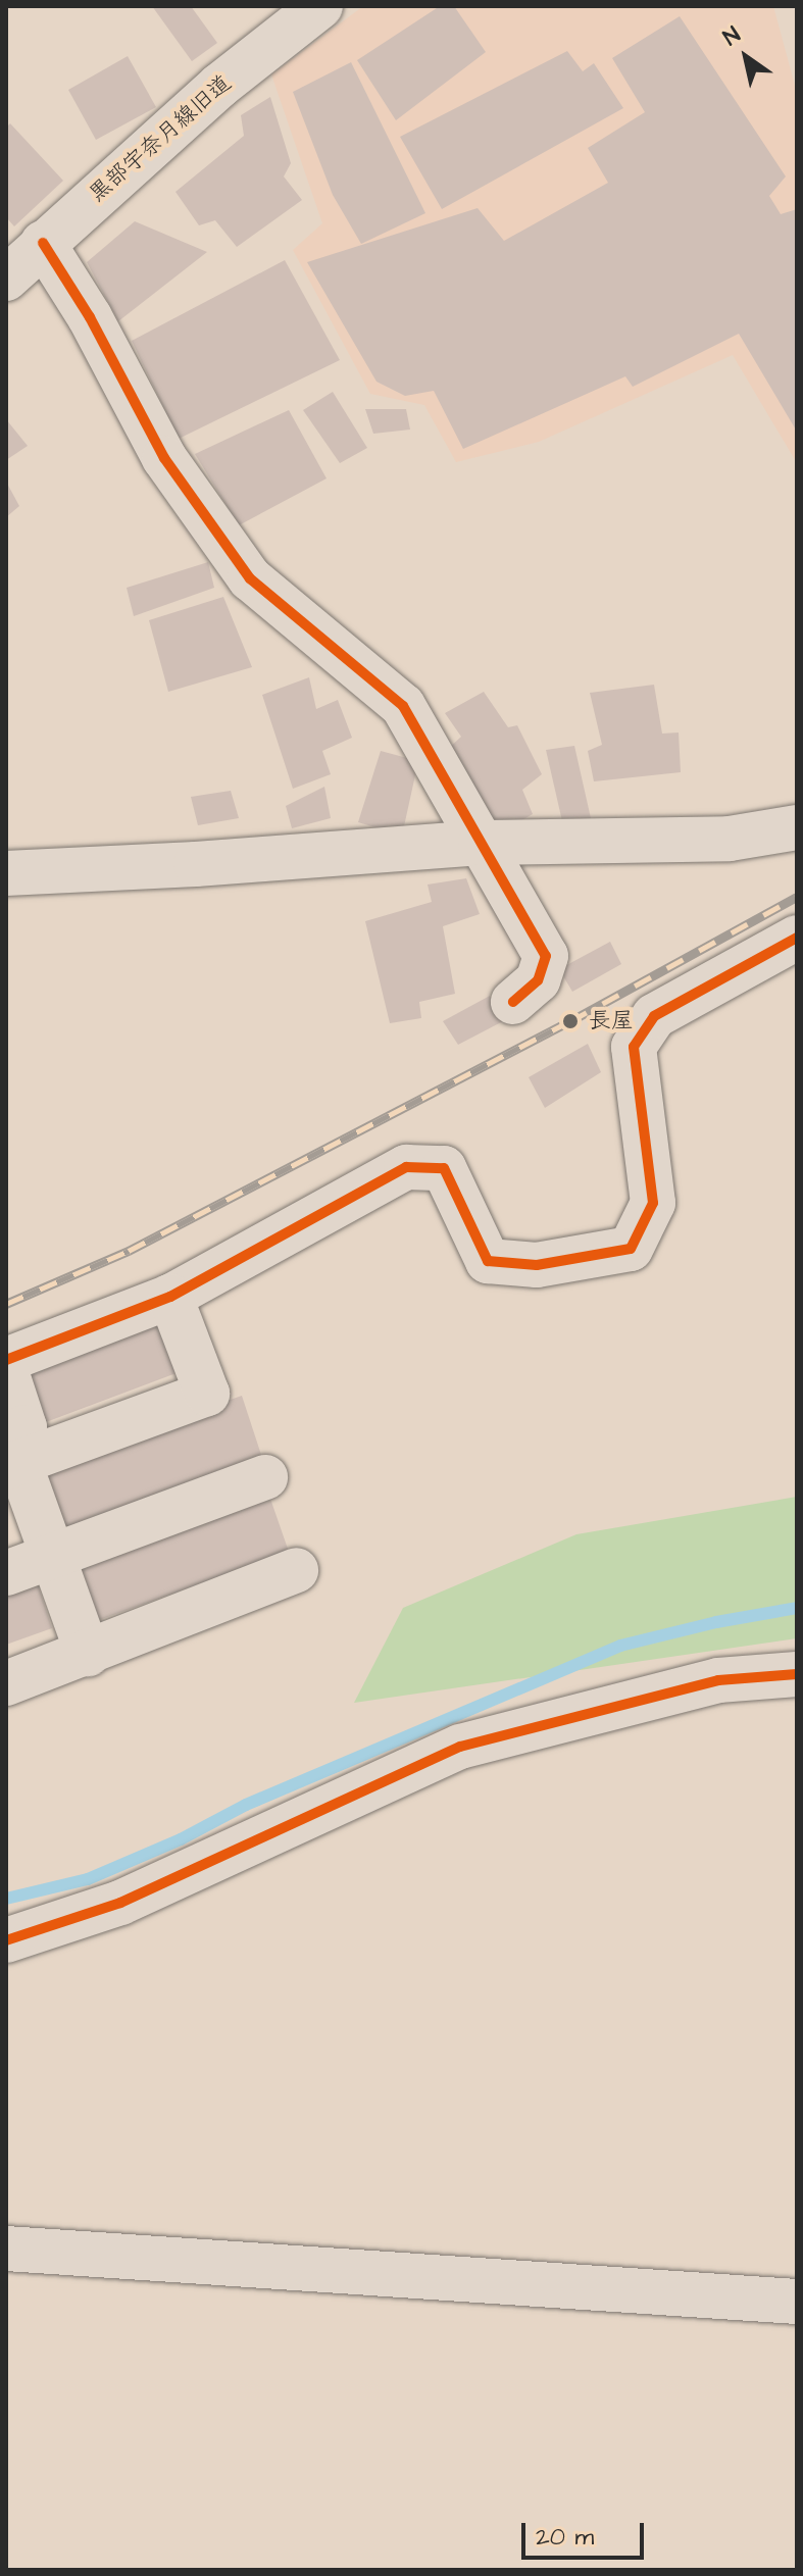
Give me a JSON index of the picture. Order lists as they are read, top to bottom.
{
  "streets": {
    "street": ["黒部宇奈月線旧道"]
  },
  "places": ["長屋"],
  "scale_bar": "20 m",
  "north": "top left"
}
